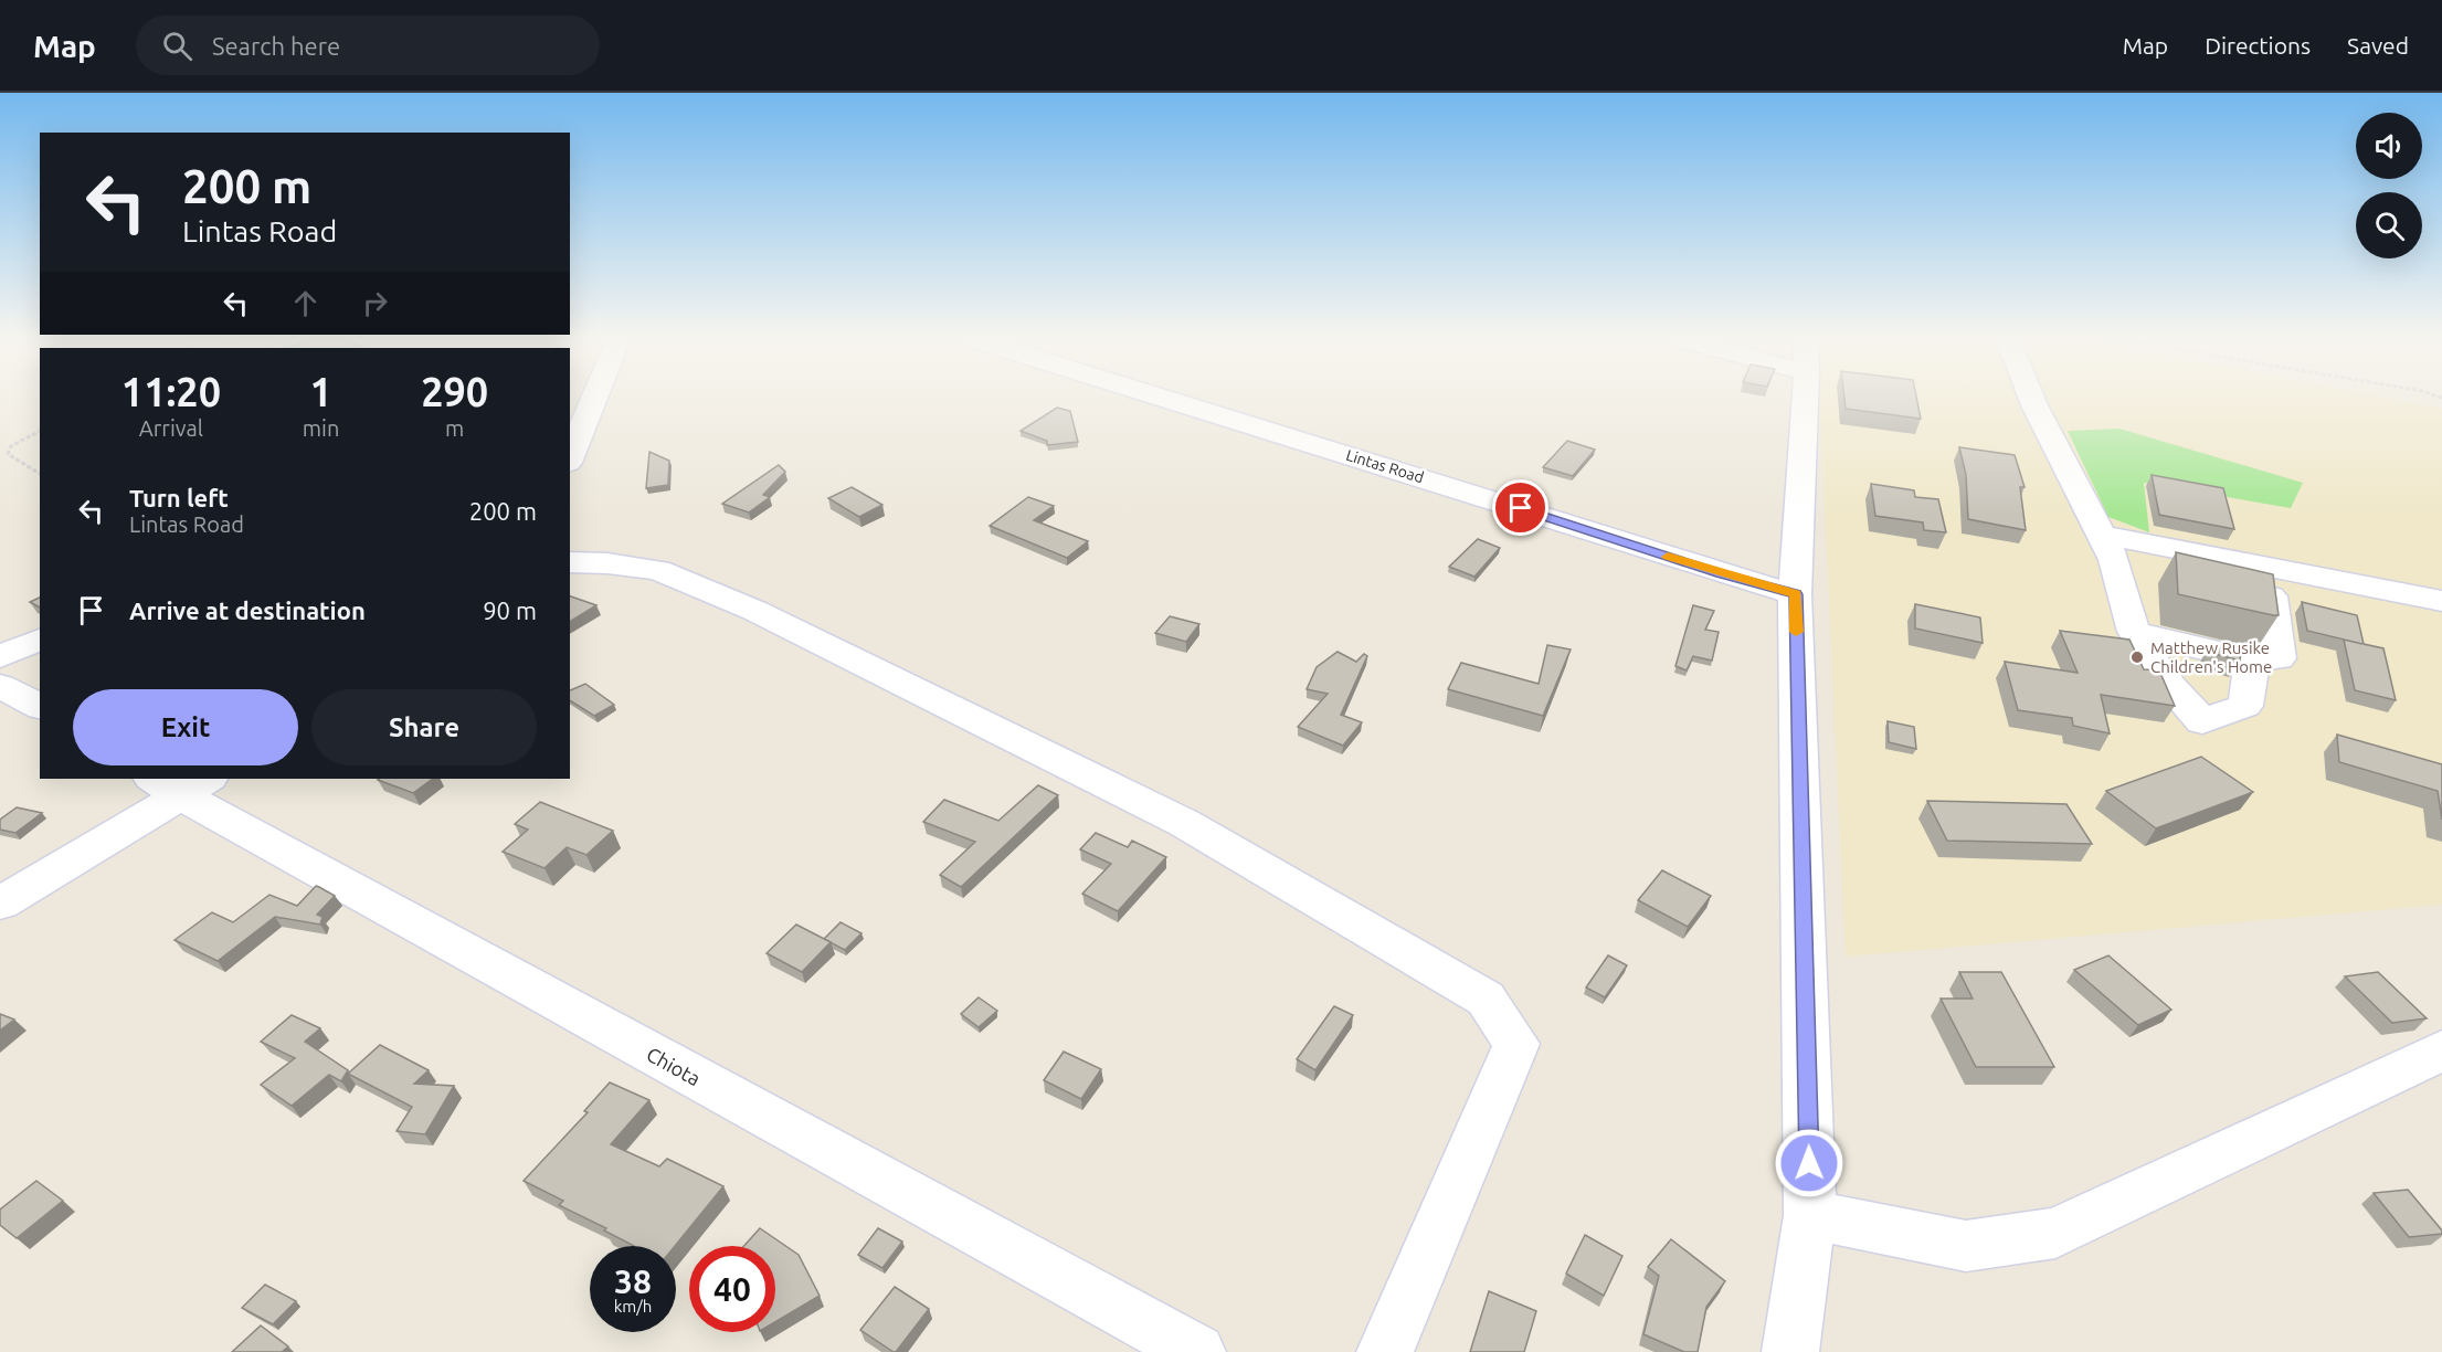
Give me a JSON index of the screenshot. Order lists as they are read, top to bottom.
{
  "streets": {
    "street": ["Lintas Road", "Chiota"]
  },
  "places": ["Matthew Rusike Children's Home"],
  "page": {
    "header": "Map",
    "search": "Search here",
    "nav": ["Map", "Directions", "Saved"],
    "turn": ["200 m", "Lintas Road"],
    "eta": [
      "11:20",
      "Arrival",
      "1",
      "min",
      "290",
      "m"
    ],
    "list": [
      {
        "name": "Turn left",
        "note": "Lintas Road",
        "value": "200 m"
      },
      {
        "name": "Arrive at destination",
        "value": "90 m"
      }
    ],
    "buttons": ["Exit", "Share"],
    "speed": "38 km/h",
    "limit": "40"
  }
}
